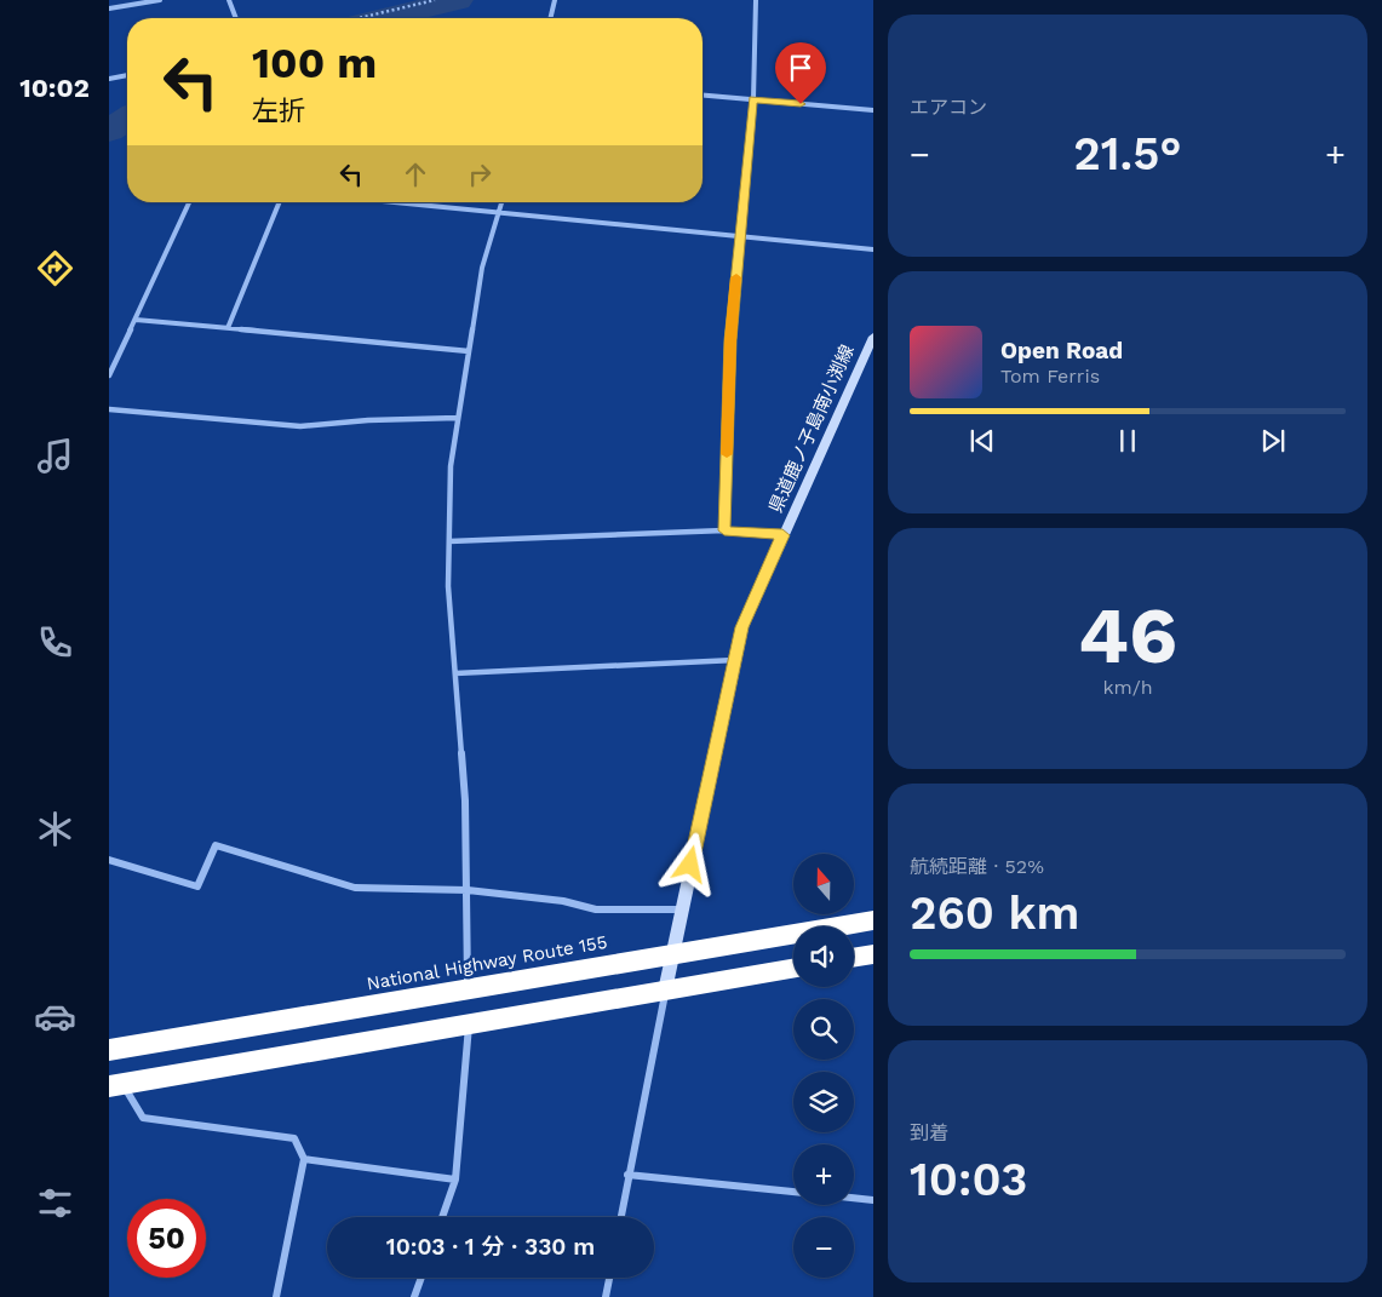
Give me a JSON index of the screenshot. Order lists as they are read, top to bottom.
{
  "streets": {
    "highway": ["National Highway Route 155"],
    "main road": ["県道鹿ノ子島南小渕線"]
  },
  "crossings": [
    ["県道鹿ノ子島南小渕線", "National Highway Route 155"]
  ],
  "north": "top",
  "page": {
    "tabs": "10:02",
    "tile": [
      "エアコン",
      ["46", "km/h"],
      ["航続距離 · 52%", "260 km"],
      ["到着", "10:03"]
    ],
    "turn": ["100 m", "左折"],
    "heat": ["−", "21.5°", "+"],
    "song": ["Open Road", "Tom Ferris"],
    "map_buttons": ["+", "−"],
    "limit": "50",
    "trip": "10:03 · 1 分 · 330 m"
  }
}
